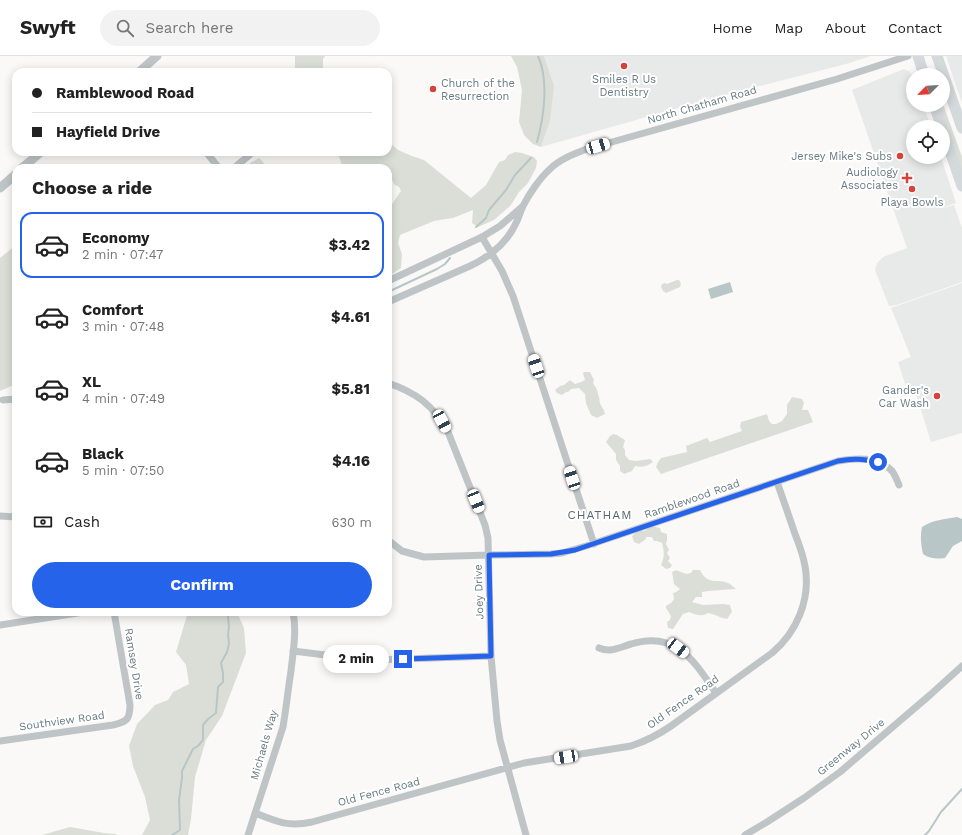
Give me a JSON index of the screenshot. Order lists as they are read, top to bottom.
{
  "streets": {
    "street": [
      "North Chatham Road",
      "Ramblewood Road",
      "Joey Drive",
      "Ramsey Drive",
      "Old Fence Road",
      "Southview Road",
      "Michaels Way",
      "Greenway Drive"
    ]
  },
  "crossings": [
    ["Ramblewood Road", "Joey Drive"],
    ["Ramblewood Road", "Old Fence Road"],
    ["Joey Drive", "Old Fence Road"],
    ["Ramsey Drive", "Southview Road"],
    ["Old Fence Road", "Michaels Way"]
  ],
  "districts": ["CHATHAM"],
  "places": {
    "other": [
      "Smiles R Us Dentistry",
      "Church of the Resurrection",
      "Jersey Mike's Subs",
      "Playa Bowls",
      "Gander's Car Wash"
    ],
    "health": ["Audiology Associates"]
  },
  "north": "bottom left",
  "page": {
    "header": "Swyft",
    "search": "Search here",
    "nav": [
      "Home",
      "Map",
      "About",
      "Contact"
    ],
    "banner": ["Ramblewood Road", "Hayfield Drive"],
    "heading": "Choose a ride",
    "list": [
      {
        "name": "Economy",
        "note": "2 min · 07:47",
        "value": "$3.42"
      },
      {
        "name": "Comfort",
        "note": "3 min · 07:48",
        "value": "$4.61"
      },
      {
        "name": "XL",
        "note": "4 min · 07:49",
        "value": "$5.81"
      },
      {
        "name": "Black",
        "note": "5 min · 07:50",
        "value": "$4.16"
      }
    ],
    "pay": ["Cash", "630 m"],
    "buttons": "Confirm",
    "bubble": "2 min"
  }
}
